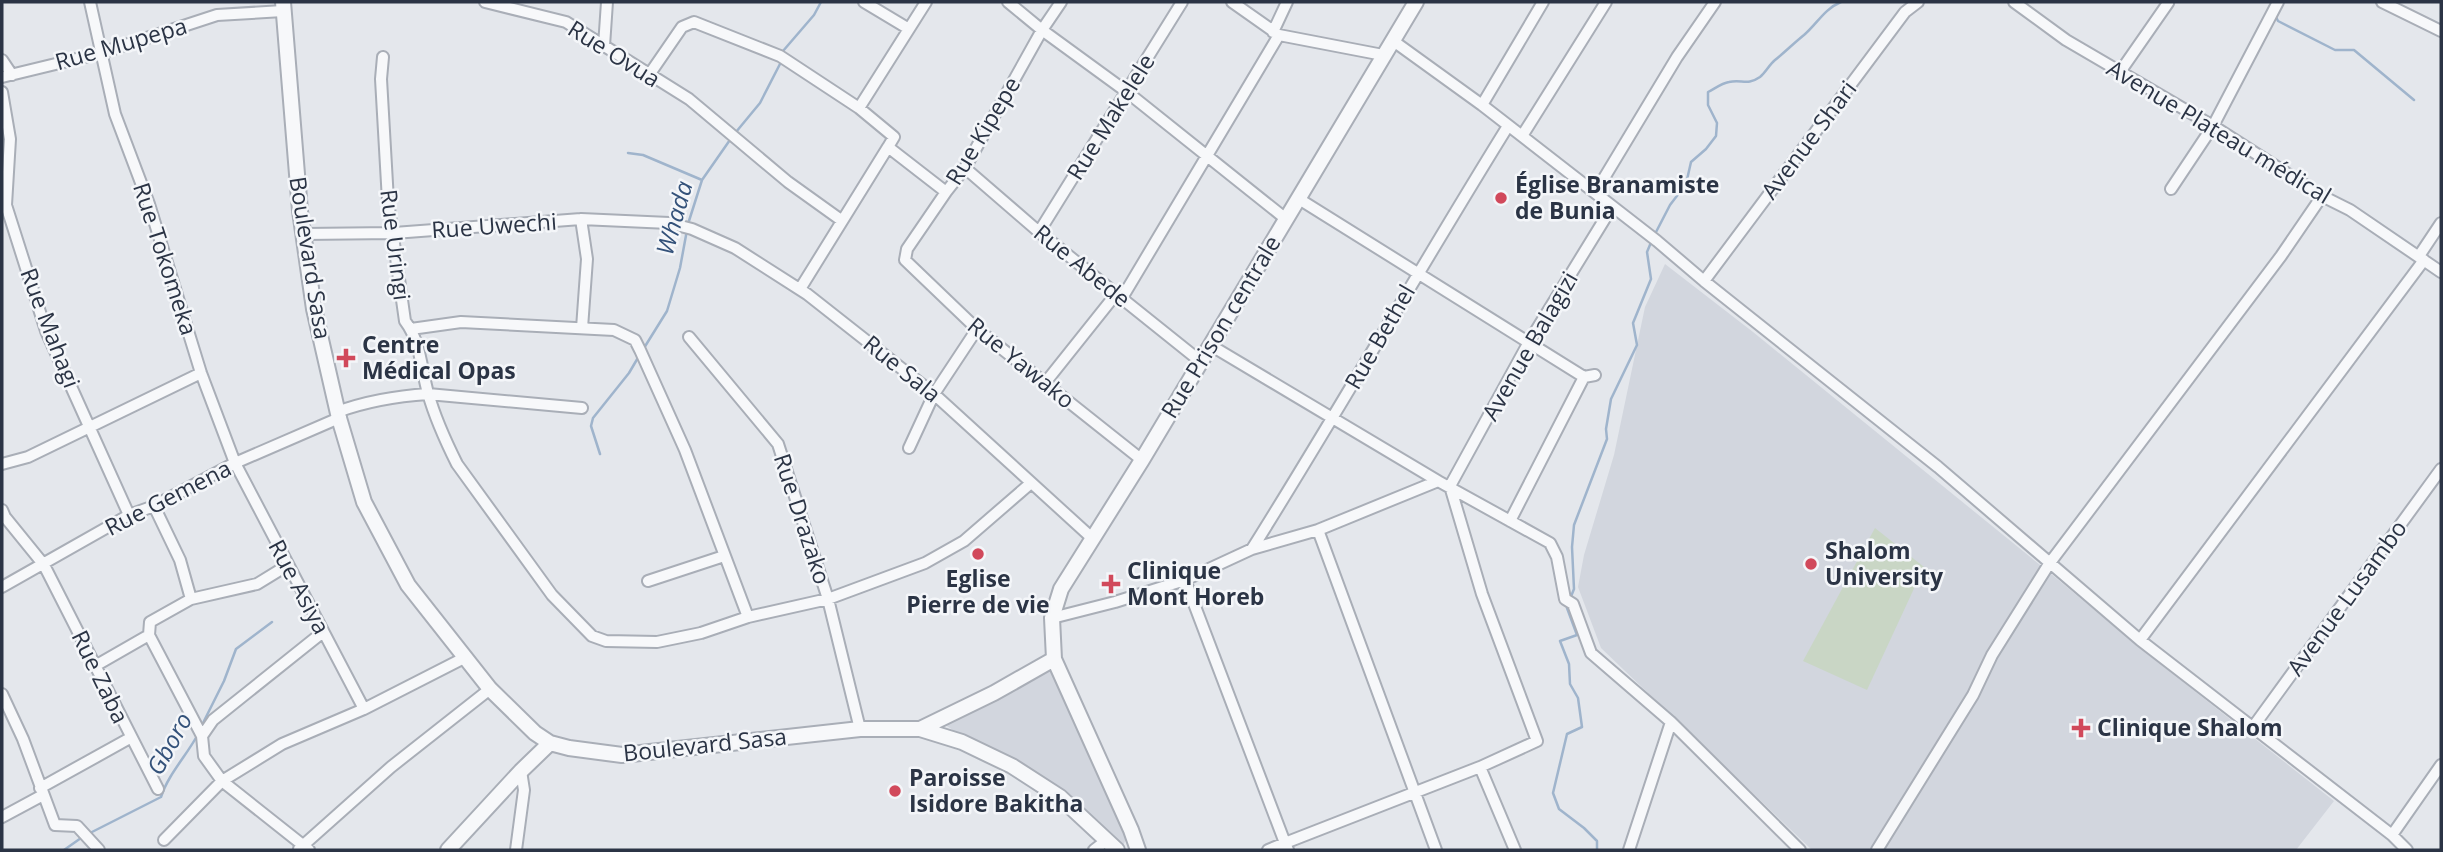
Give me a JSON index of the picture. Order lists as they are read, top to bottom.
{
  "streets": {
    "street": [
      "Rue Mupepa",
      "Rue Ovua",
      "Rue Makelele",
      "Rue Kipepe",
      "Avenue Plateau médical",
      "Avenue Shari",
      "Rue Uwechi",
      "Rue Uringi",
      "Boulevard Sasa",
      "Rue Tokomeka",
      "Rue Abede",
      "Rue Prison centrale",
      "Rue Mahagi",
      "Rue Bethel",
      "Avenue Balagizi",
      "Rue Yawako",
      "Rue Sala",
      "Rue Gemena",
      "Rue Drazako",
      "Rue Asiya",
      "Avenue Lusambo",
      "Rue Zaba"
    ]
  },
  "crossings": [
    ["Rue Mupepa", "Boulevard Sasa"],
    ["Rue Mupepa", "Rue Tokomeka"],
    ["Rue Makelele", "Rue Abede"],
    ["Rue Kipepe", "Rue Abede"],
    ["Rue Kipepe", "Rue Yawako"],
    ["Rue Uwechi", "Rue Uringi"],
    ["Rue Uwechi", "Boulevard Sasa"],
    ["Rue Uwechi", "Rue Sala"],
    ["Rue Uringi", "Rue Sala"],
    ["Rue Uringi", "Rue Gemena"],
    ["Rue Uringi", "Rue Drazako"],
    ["Boulevard Sasa", "Rue Prison centrale"],
    ["Boulevard Sasa", "Rue Gemena"],
    ["Boulevard Sasa", "Rue Drazako"],
    ["Rue Tokomeka", "Rue Gemena"],
    ["Rue Tokomeka", "Rue Asiya"],
    ["Rue Abede", "Rue Prison centrale"],
    ["Rue Prison centrale", "Rue Yawako"],
    ["Rue Prison centrale", "Rue Sala"],
    ["Rue Mahagi", "Rue Gemena"],
    ["Rue Gemena", "Rue Asiya"],
    ["Rue Gemena", "Rue Zaba"]
  ],
  "water": ["Whada", "Gboro"],
  "places": {
    "other": [
      "Église Branamiste de Bunia",
      "Eglise Pierre de vie",
      "Shalom University",
      "Paroisse Isidore Bakitha"
    ],
    "health": ["Centre Médical Opas", "Clinique Mont Horeb", "Clinique Shalom"]
  }
}
